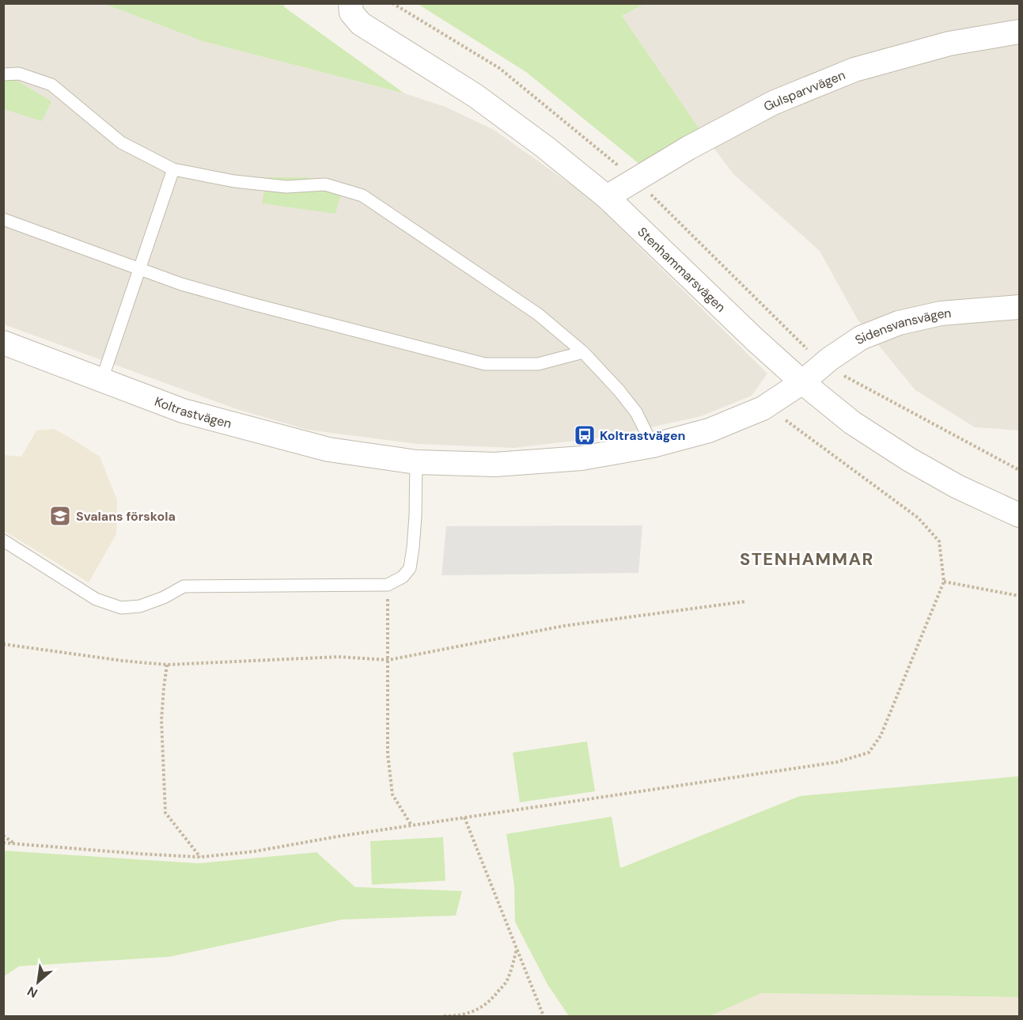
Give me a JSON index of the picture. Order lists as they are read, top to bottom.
{
  "streets": {
    "street": [
      "Gulsparvvägen",
      "Stenhammarsvägen",
      "Sidensvansvägen",
      "Koltrastvägen"
    ]
  },
  "crossings": [
    ["Gulsparvvägen", "Stenhammarsvägen"],
    ["Stenhammarsvägen", "Sidensvansvägen"],
    ["Stenhammarsvägen", "Koltrastvägen"],
    ["Sidensvansvägen", "Koltrastvägen"]
  ],
  "districts": ["STENHAMMAR"],
  "places": {
    "bus stop": ["Koltrastvägen"],
    "school or university": ["Svalans förskola"]
  },
  "north": "bottom left"
}
